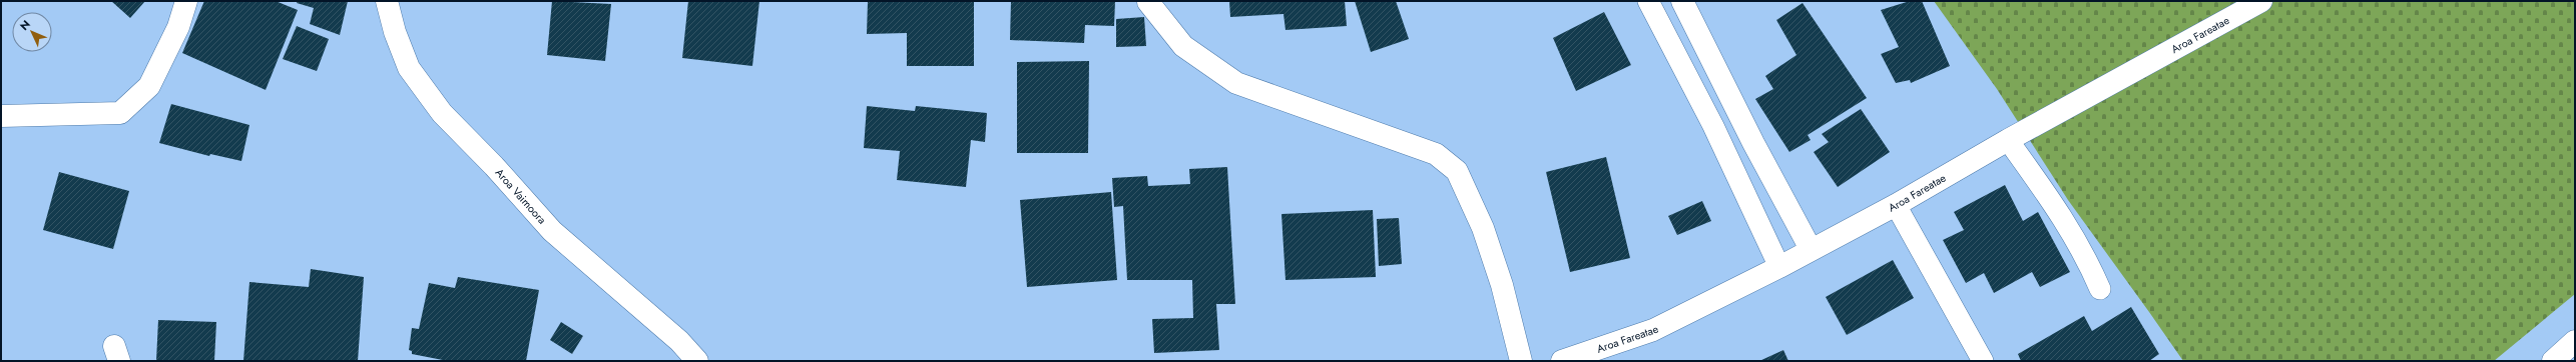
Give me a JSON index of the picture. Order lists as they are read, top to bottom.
{
  "streets": {
    "street": ["Aroa Fareatae", "Aroa Vaimoora"]
  },
  "north": "top left"
}
